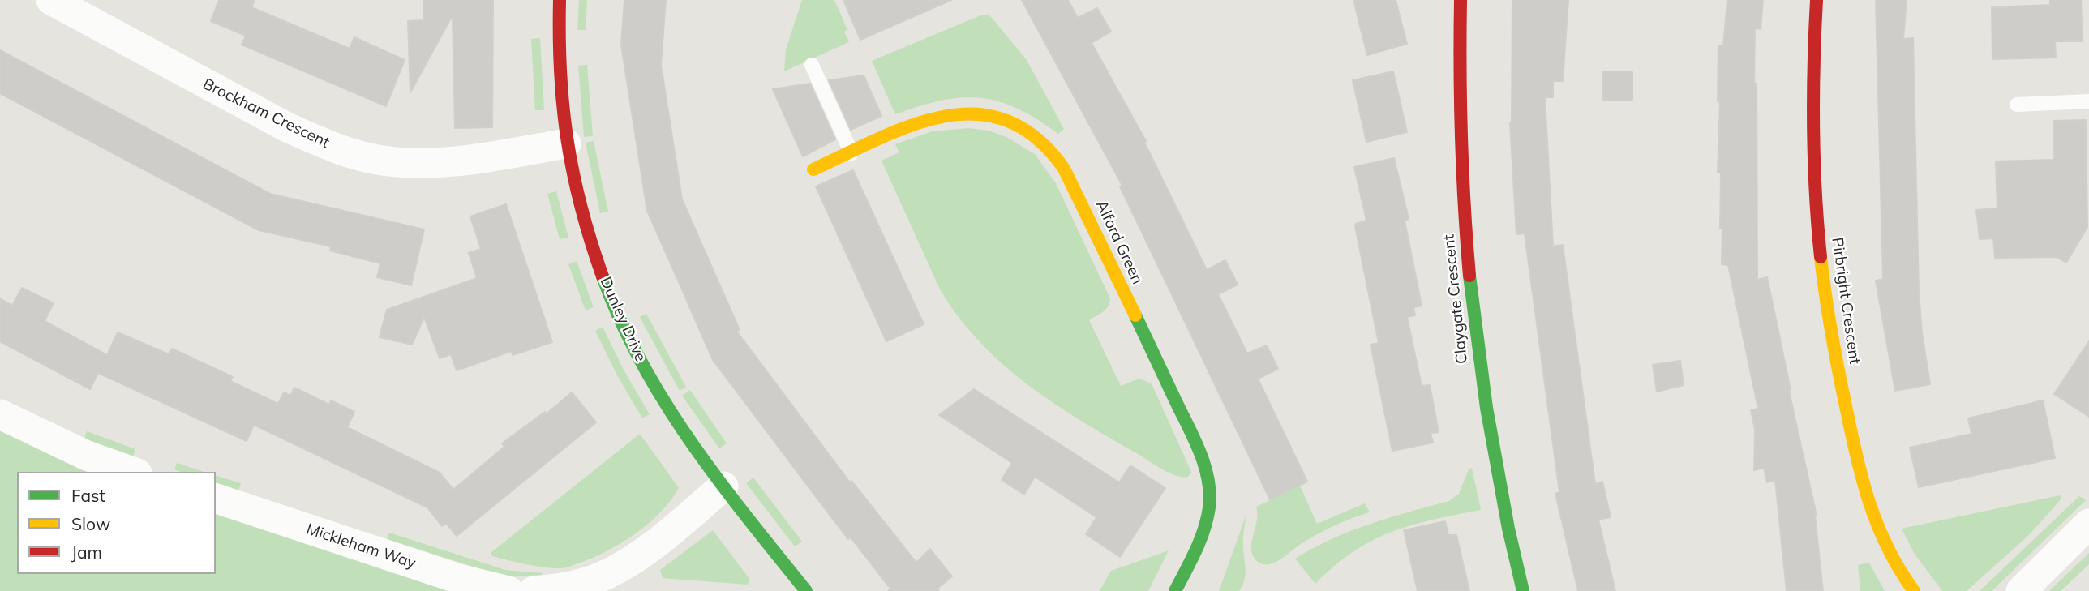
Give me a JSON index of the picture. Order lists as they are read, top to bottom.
{
  "streets": {
    "street": [
      "Brockham Crescent",
      "Alford Green",
      "Claygate Crescent",
      "Pirbright Crescent",
      "Dunley Drive",
      "Mickleham Way"
    ]
  },
  "crossings": [
    ["Brockham Crescent", "Dunley Drive"]
  ],
  "legend": ["Fast", "Slow", "Jam"]
}
